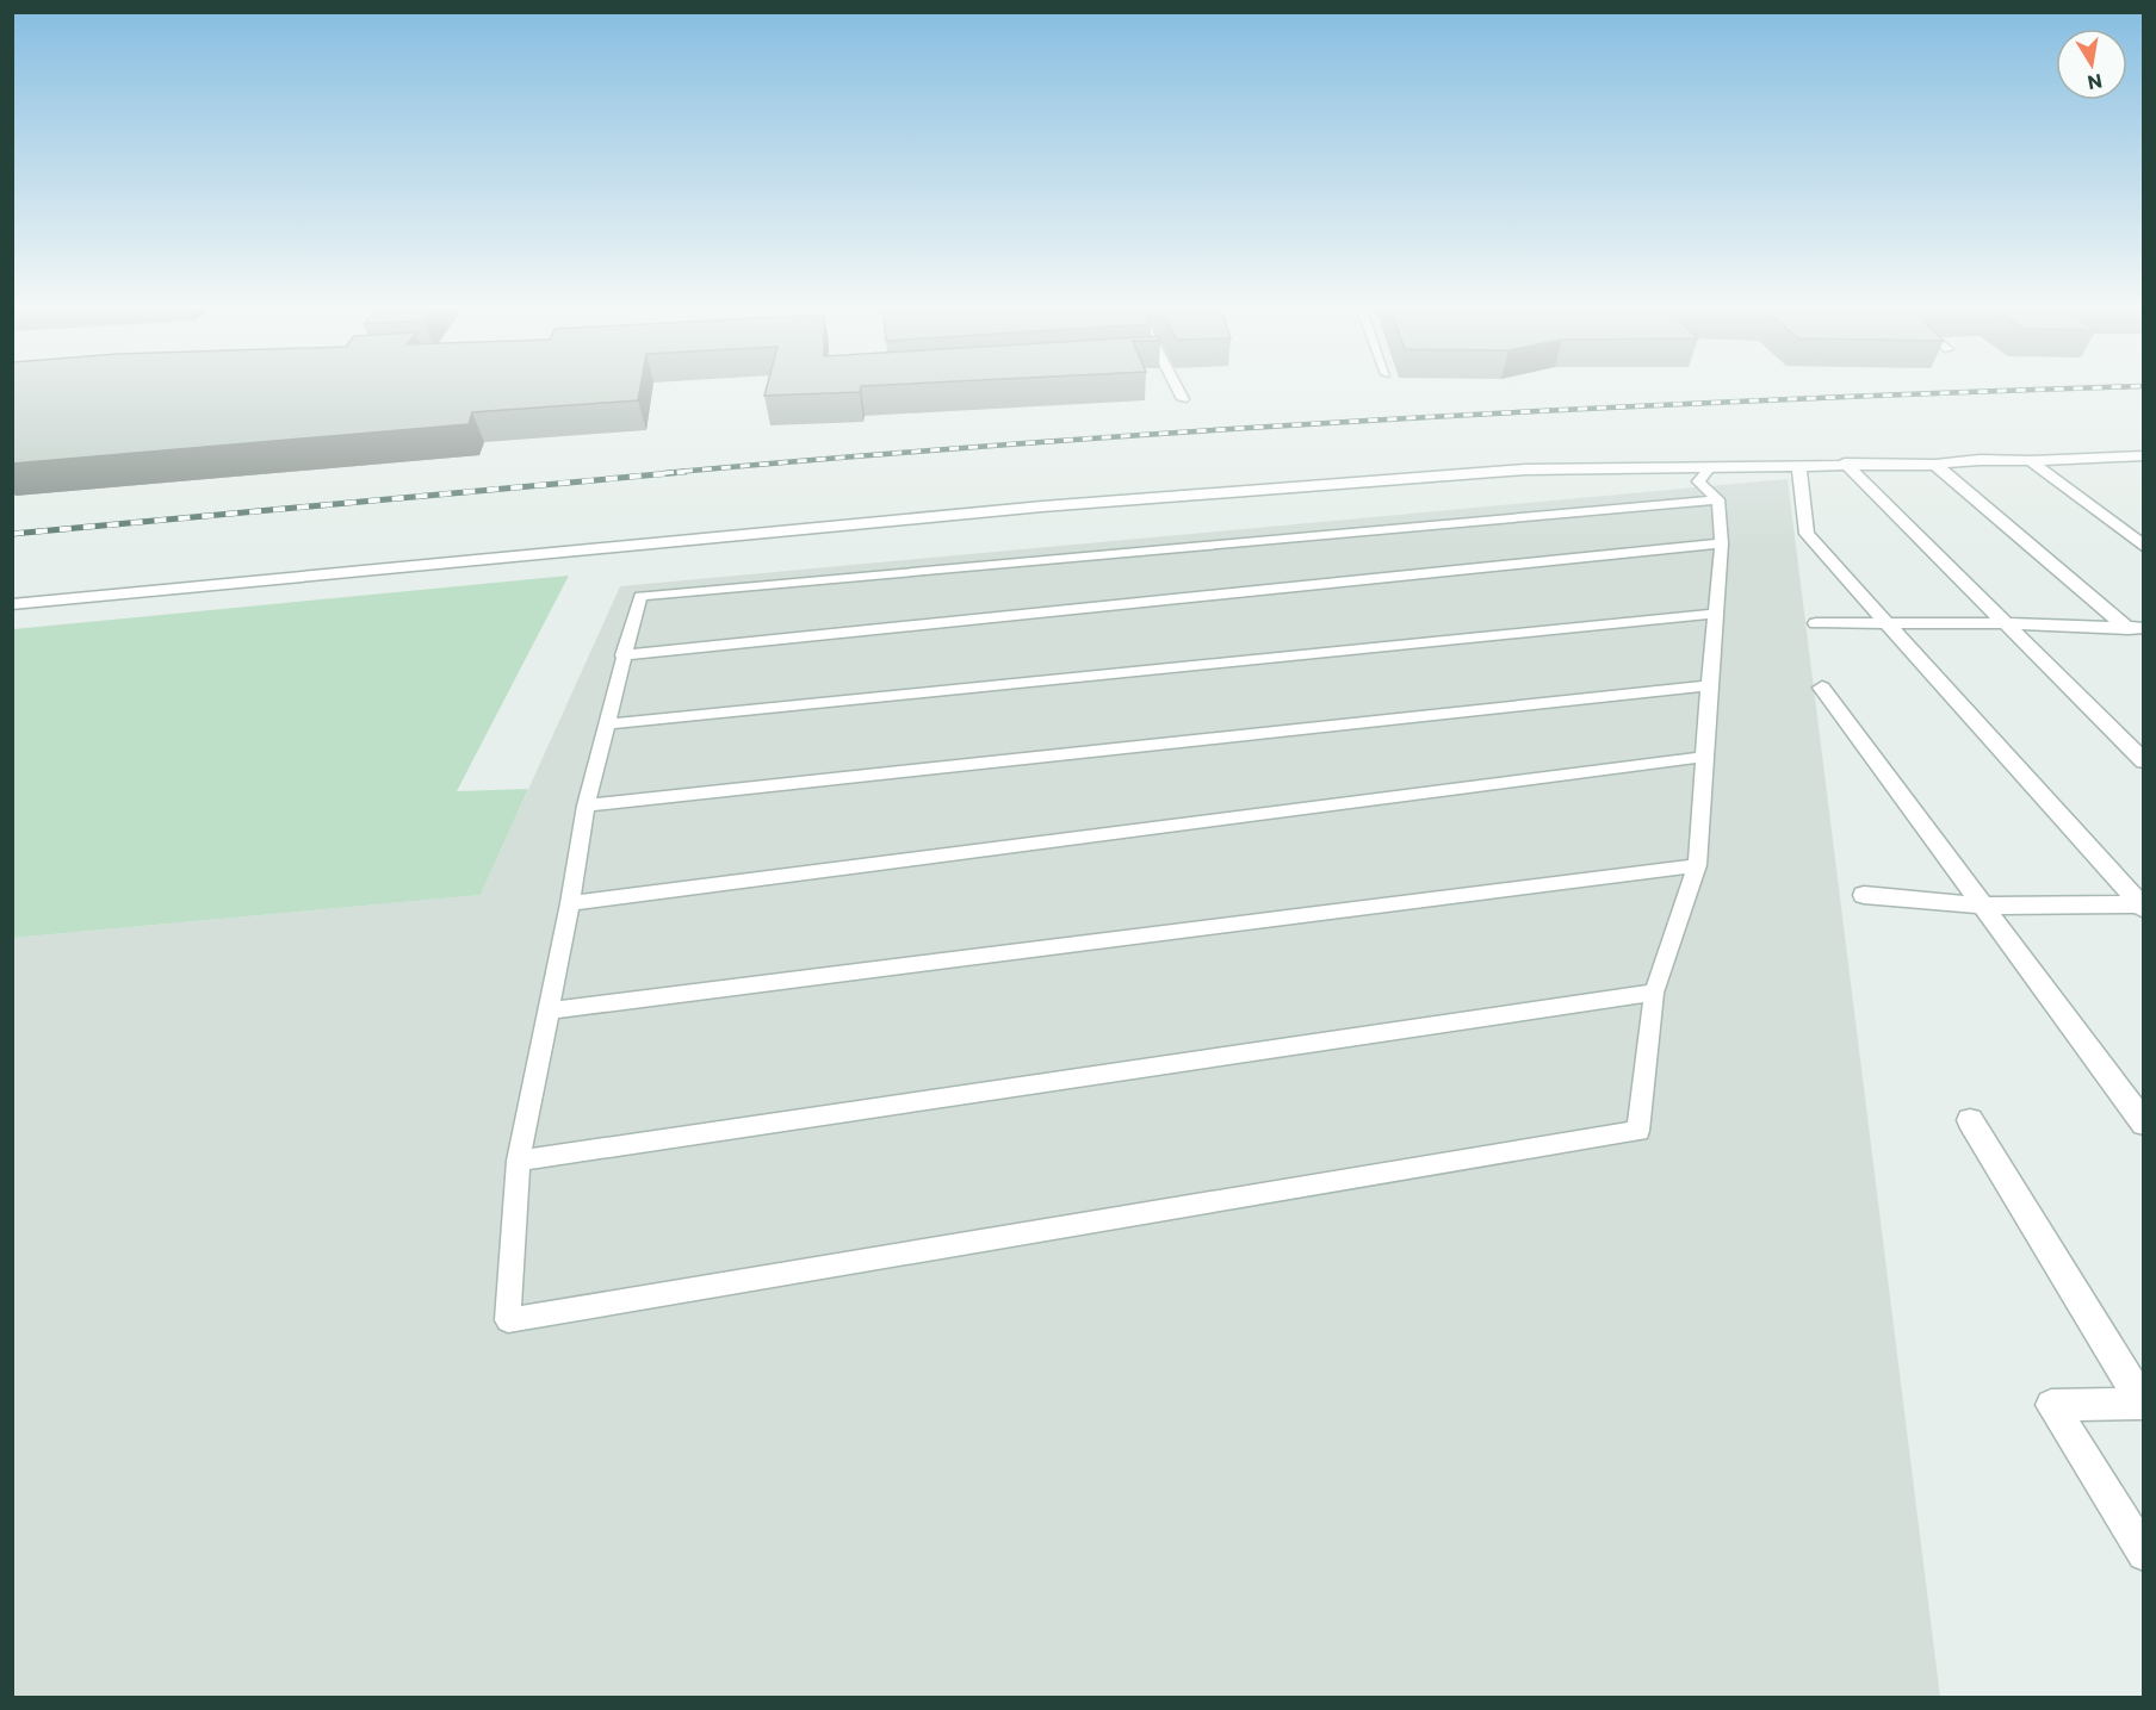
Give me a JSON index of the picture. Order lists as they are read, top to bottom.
{
  "north": "bottom"
}
